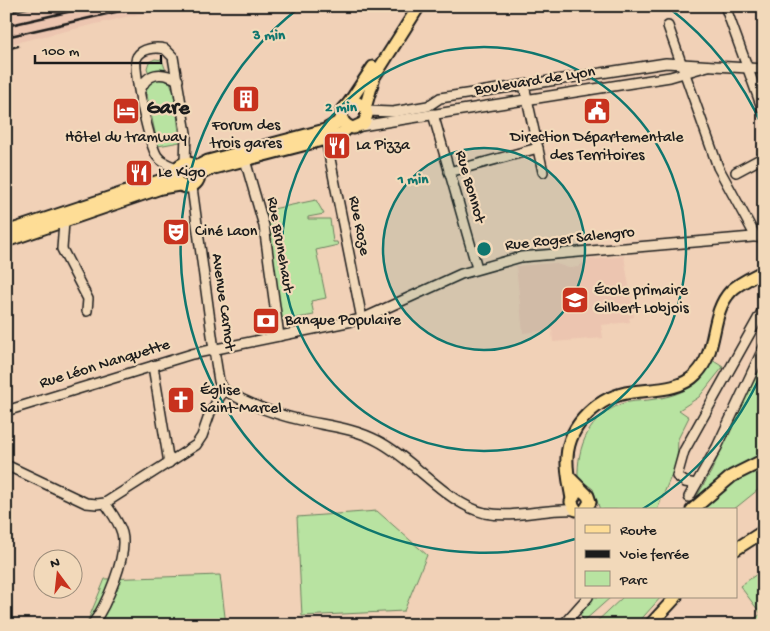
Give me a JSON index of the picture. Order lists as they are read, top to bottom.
{
  "streets": {
    "main road": ["Boulevard de Lyon"],
    "street": [
      "Rue Bonnot",
      "Rue Roze",
      "Rue Roger Salengro",
      "Rue Brunehaut",
      "Avenue Carnot",
      "Rue Léon Nanquette"
    ]
  },
  "crossings": [
    ["Boulevard de Lyon", "Rue Bonnot"],
    ["Boulevard de Lyon", "Rue Roze"],
    ["Boulevard de Lyon", "Rue Brunehaut"],
    ["Rue Bonnot", "Rue Roger Salengro"],
    ["Rue Roze", "Rue Roger Salengro"],
    ["Rue Roger Salengro", "Rue Brunehaut"],
    ["Rue Roger Salengro", "Avenue Carnot"],
    ["Rue Roger Salengro", "Rue Léon Nanquette"],
    ["Avenue Carnot", "Rue Léon Nanquette"]
  ],
  "districts": ["Gare"],
  "places": {
    "building": ["Forum des trois gares"],
    "hotel": ["Hôtel du tramway"],
    "public building": ["Direction Départementale des Territoires"],
    "restaurant": ["La Pizza", "Le Kigo"],
    "theatre": ["Ciné Laon"],
    "school or university": ["École primaire Gilbert Lobjois"],
    "bank": ["Banque Populaire"],
    "church": ["Église Saint-Marcel"]
  },
  "legend": ["Route", "Voie ferrée", "Parc"],
  "scale_bar": "100 m",
  "north": "top",
  "rings": ["3 min", "2 min", "1 min"]
}
